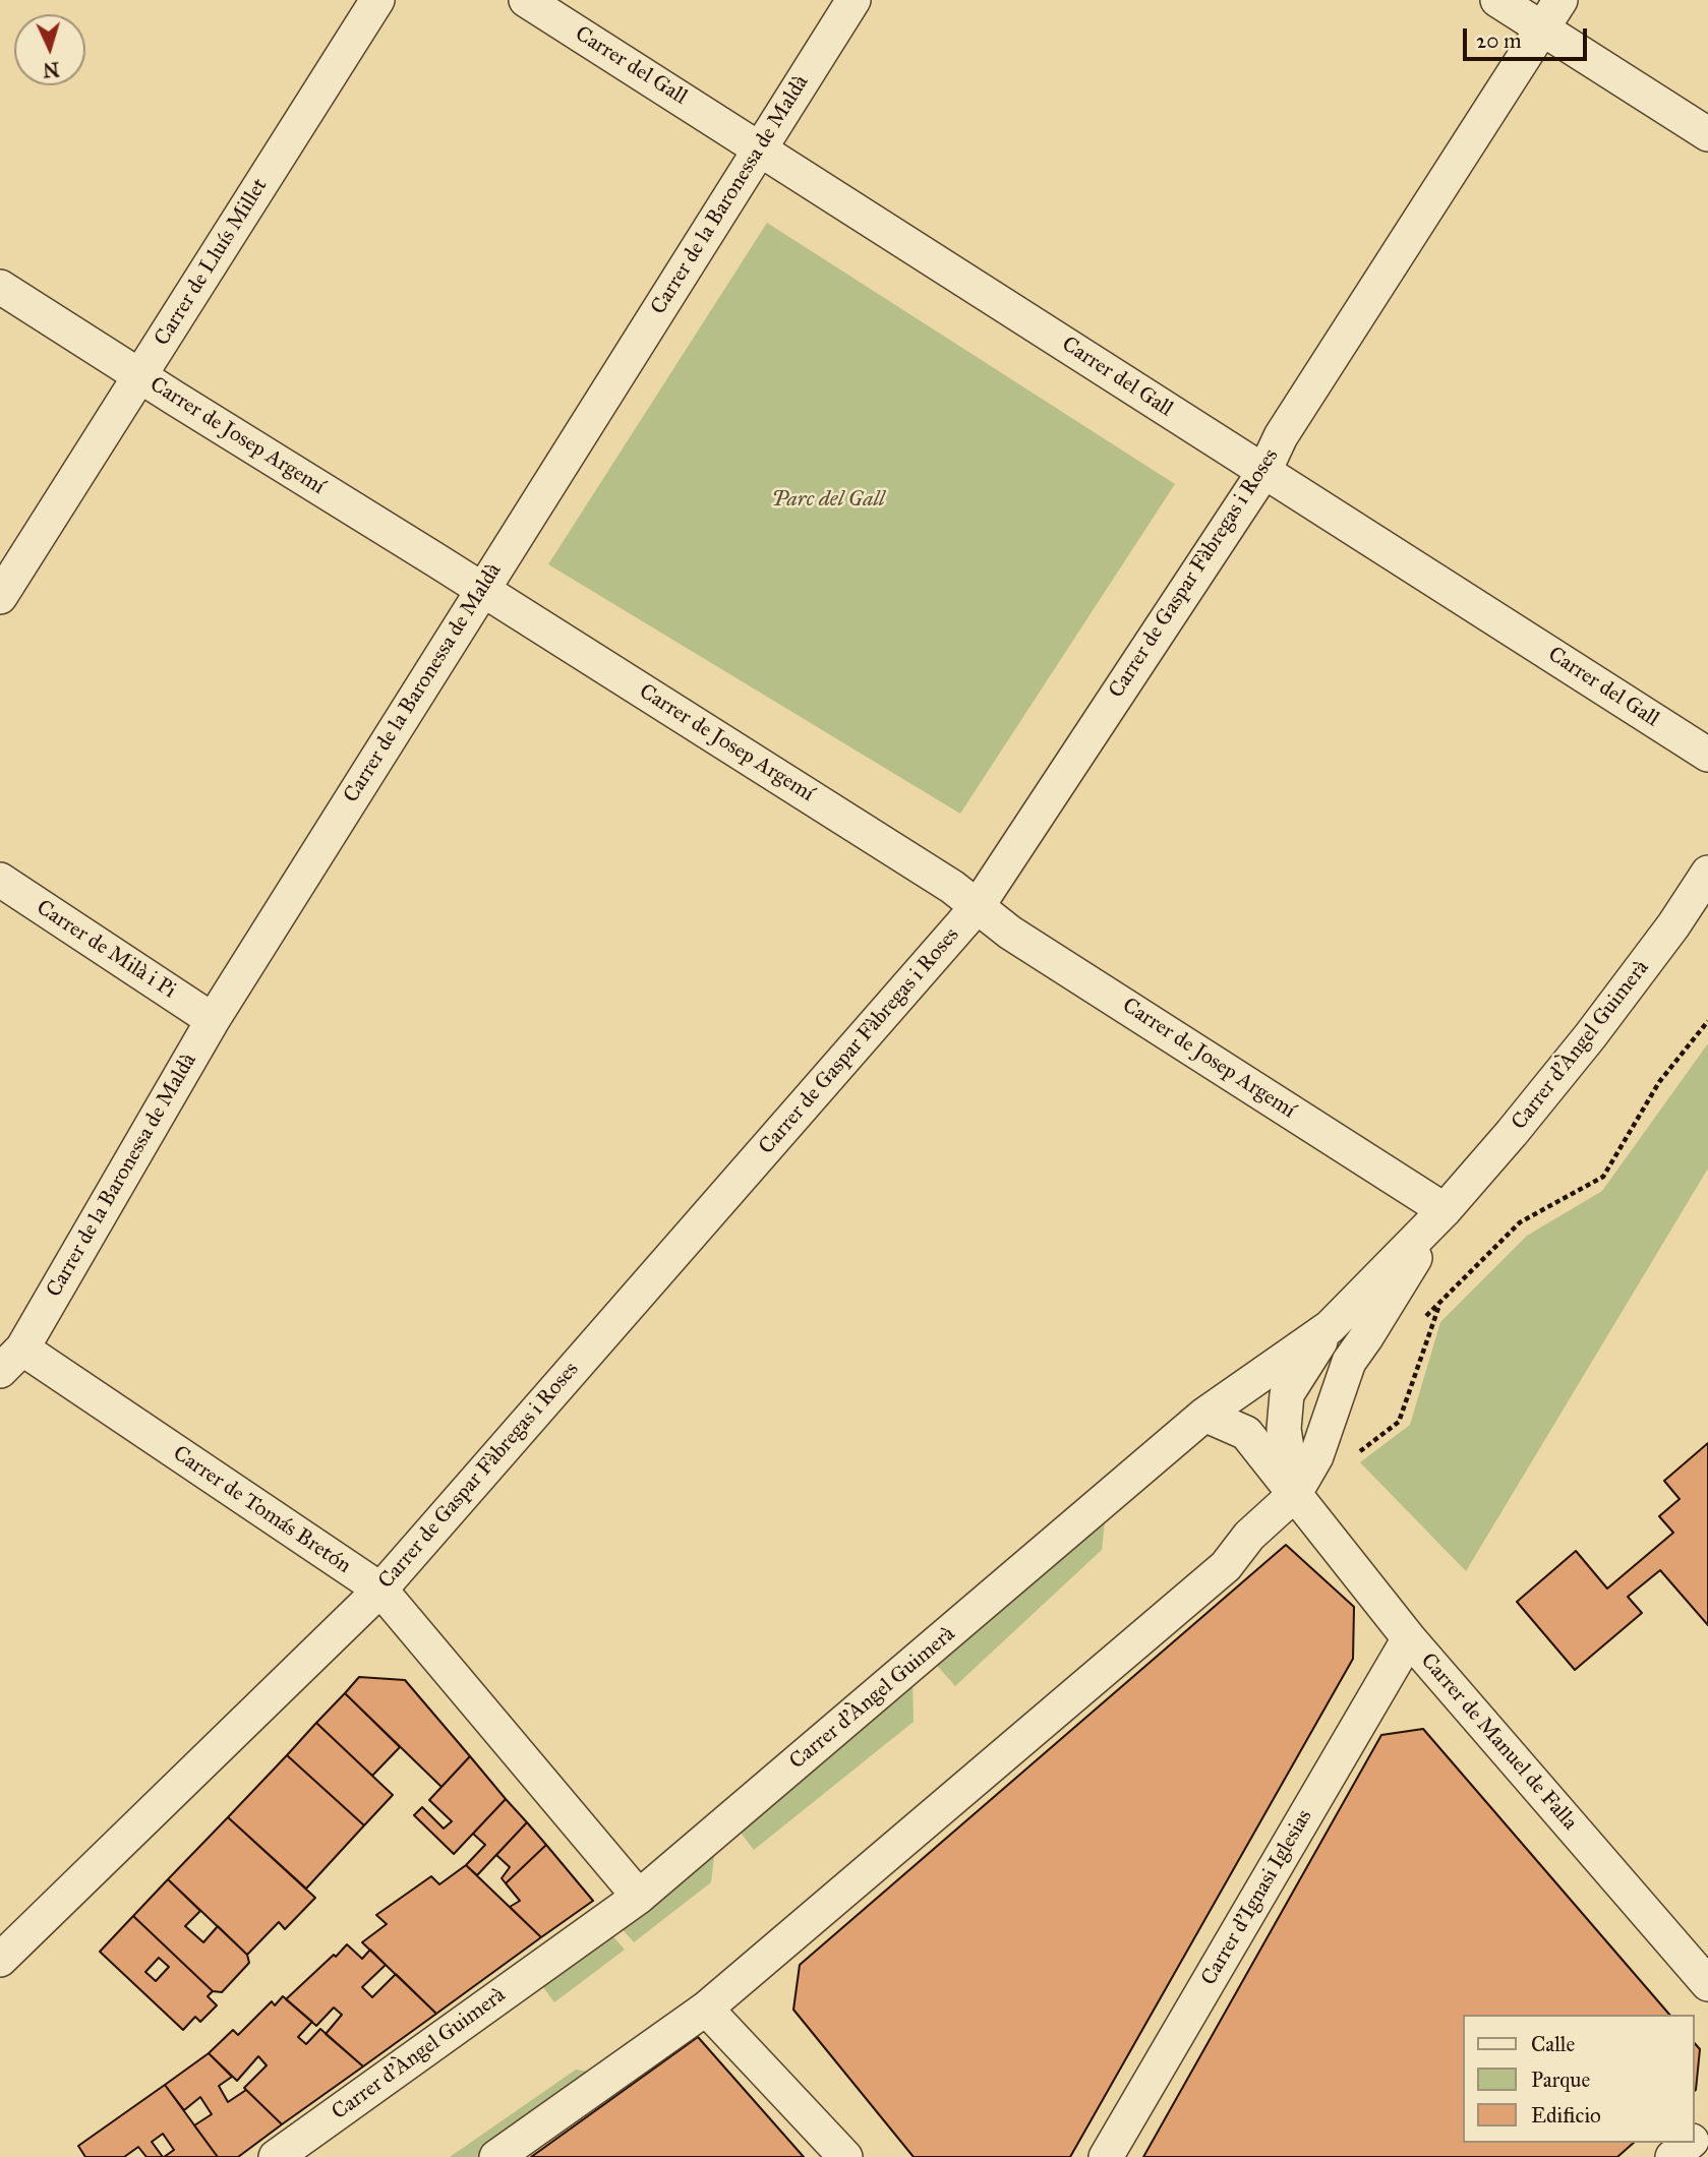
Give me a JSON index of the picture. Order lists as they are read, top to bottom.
{
  "streets": {
    "street": [
      "Carrer del Gall",
      "Carrer de la Baronessa de Maldà",
      "Carrer de Lluís Millet",
      "Carrer de Josep Argemí",
      "Carrer de Gaspar Fàbregas i Roses",
      "Carrer de Milà i Pi",
      "Carrer d'Àngel Guimerà",
      "Carrer de Tomás Bretón",
      "Carrer de Manuel de Falla",
      "Carrer d'Ignasi Iglesias"
    ]
  },
  "crossings": [
    ["Carrer del Gall", "Carrer de la Baronessa de Maldà"],
    ["Carrer del Gall", "Carrer de Gaspar Fàbregas i Roses"],
    ["Carrer de la Baronessa de Maldà", "Carrer de Josep Argemí"],
    ["Carrer de la Baronessa de Maldà", "Carrer de Milà i Pi"],
    ["Carrer de la Baronessa de Maldà", "Carrer de Tomás Bretón"],
    ["Carrer de Lluís Millet", "Carrer de Josep Argemí"],
    ["Carrer de Josep Argemí", "Carrer de Gaspar Fàbregas i Roses"],
    ["Carrer de Josep Argemí", "Carrer d'Àngel Guimerà"],
    ["Carrer de Gaspar Fàbregas i Roses", "Carrer de Tomás Bretón"],
    ["Carrer d'Àngel Guimerà", "Carrer de Tomás Bretón"],
    ["Carrer d'Àngel Guimerà", "Carrer de Manuel de Falla"],
    ["Carrer de Manuel de Falla", "Carrer d'Ignasi Iglesias"]
  ],
  "parks": ["Parc del Gall"],
  "legend": ["Calle", "Parque", "Edificio"],
  "scale_bar": "20 m",
  "north": "bottom"
}
